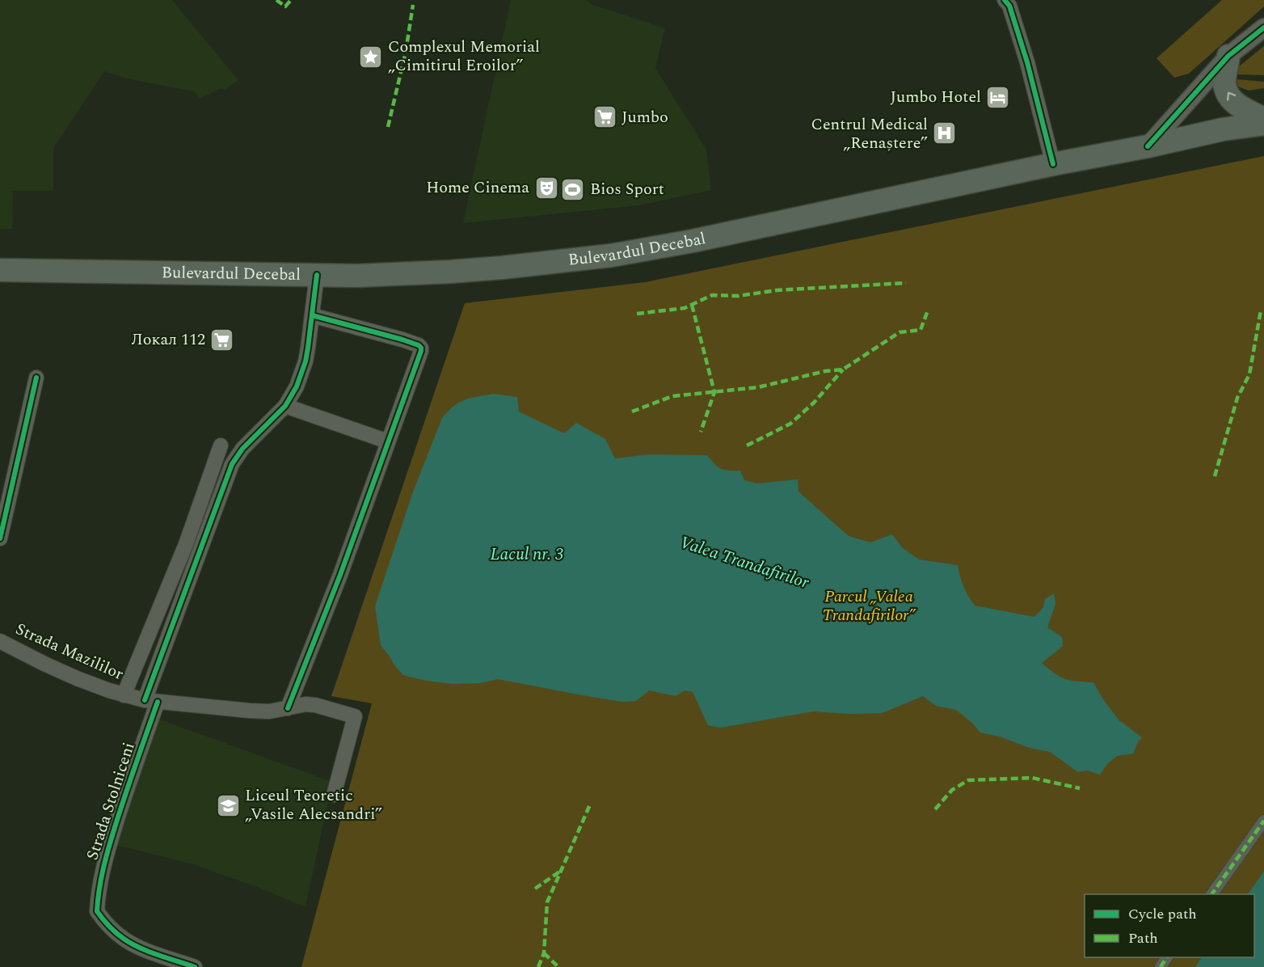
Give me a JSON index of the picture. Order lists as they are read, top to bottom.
{
  "streets": {
    "main road": ["Bulevardul Decebal"],
    "street": ["Strada Mazililor", "Strada Stolniceni"]
  },
  "crossings": [
    ["Strada Mazililor", "Strada Stolniceni"]
  ],
  "water": ["Lacul nr. 3", "Valea Trandafirilor"],
  "parks": ["Parcul „Valea Trandafirilor”"],
  "places": {
    "place": ["Complexul Memorial „Cimitirul Eroilor”"],
    "hotel": ["Jumbo Hotel"],
    "supermarket": ["Jumbo", "Локал 112"],
    "hospital": ["Centrul Medical „Renaștere”"],
    "theatre": ["Home Cinema"],
    "sports": ["Bios Sport"],
    "school or university": ["Liceul Teoretic „Vasile Alecsandri”"]
  },
  "legend": ["Cycle path", "Path"]
}
